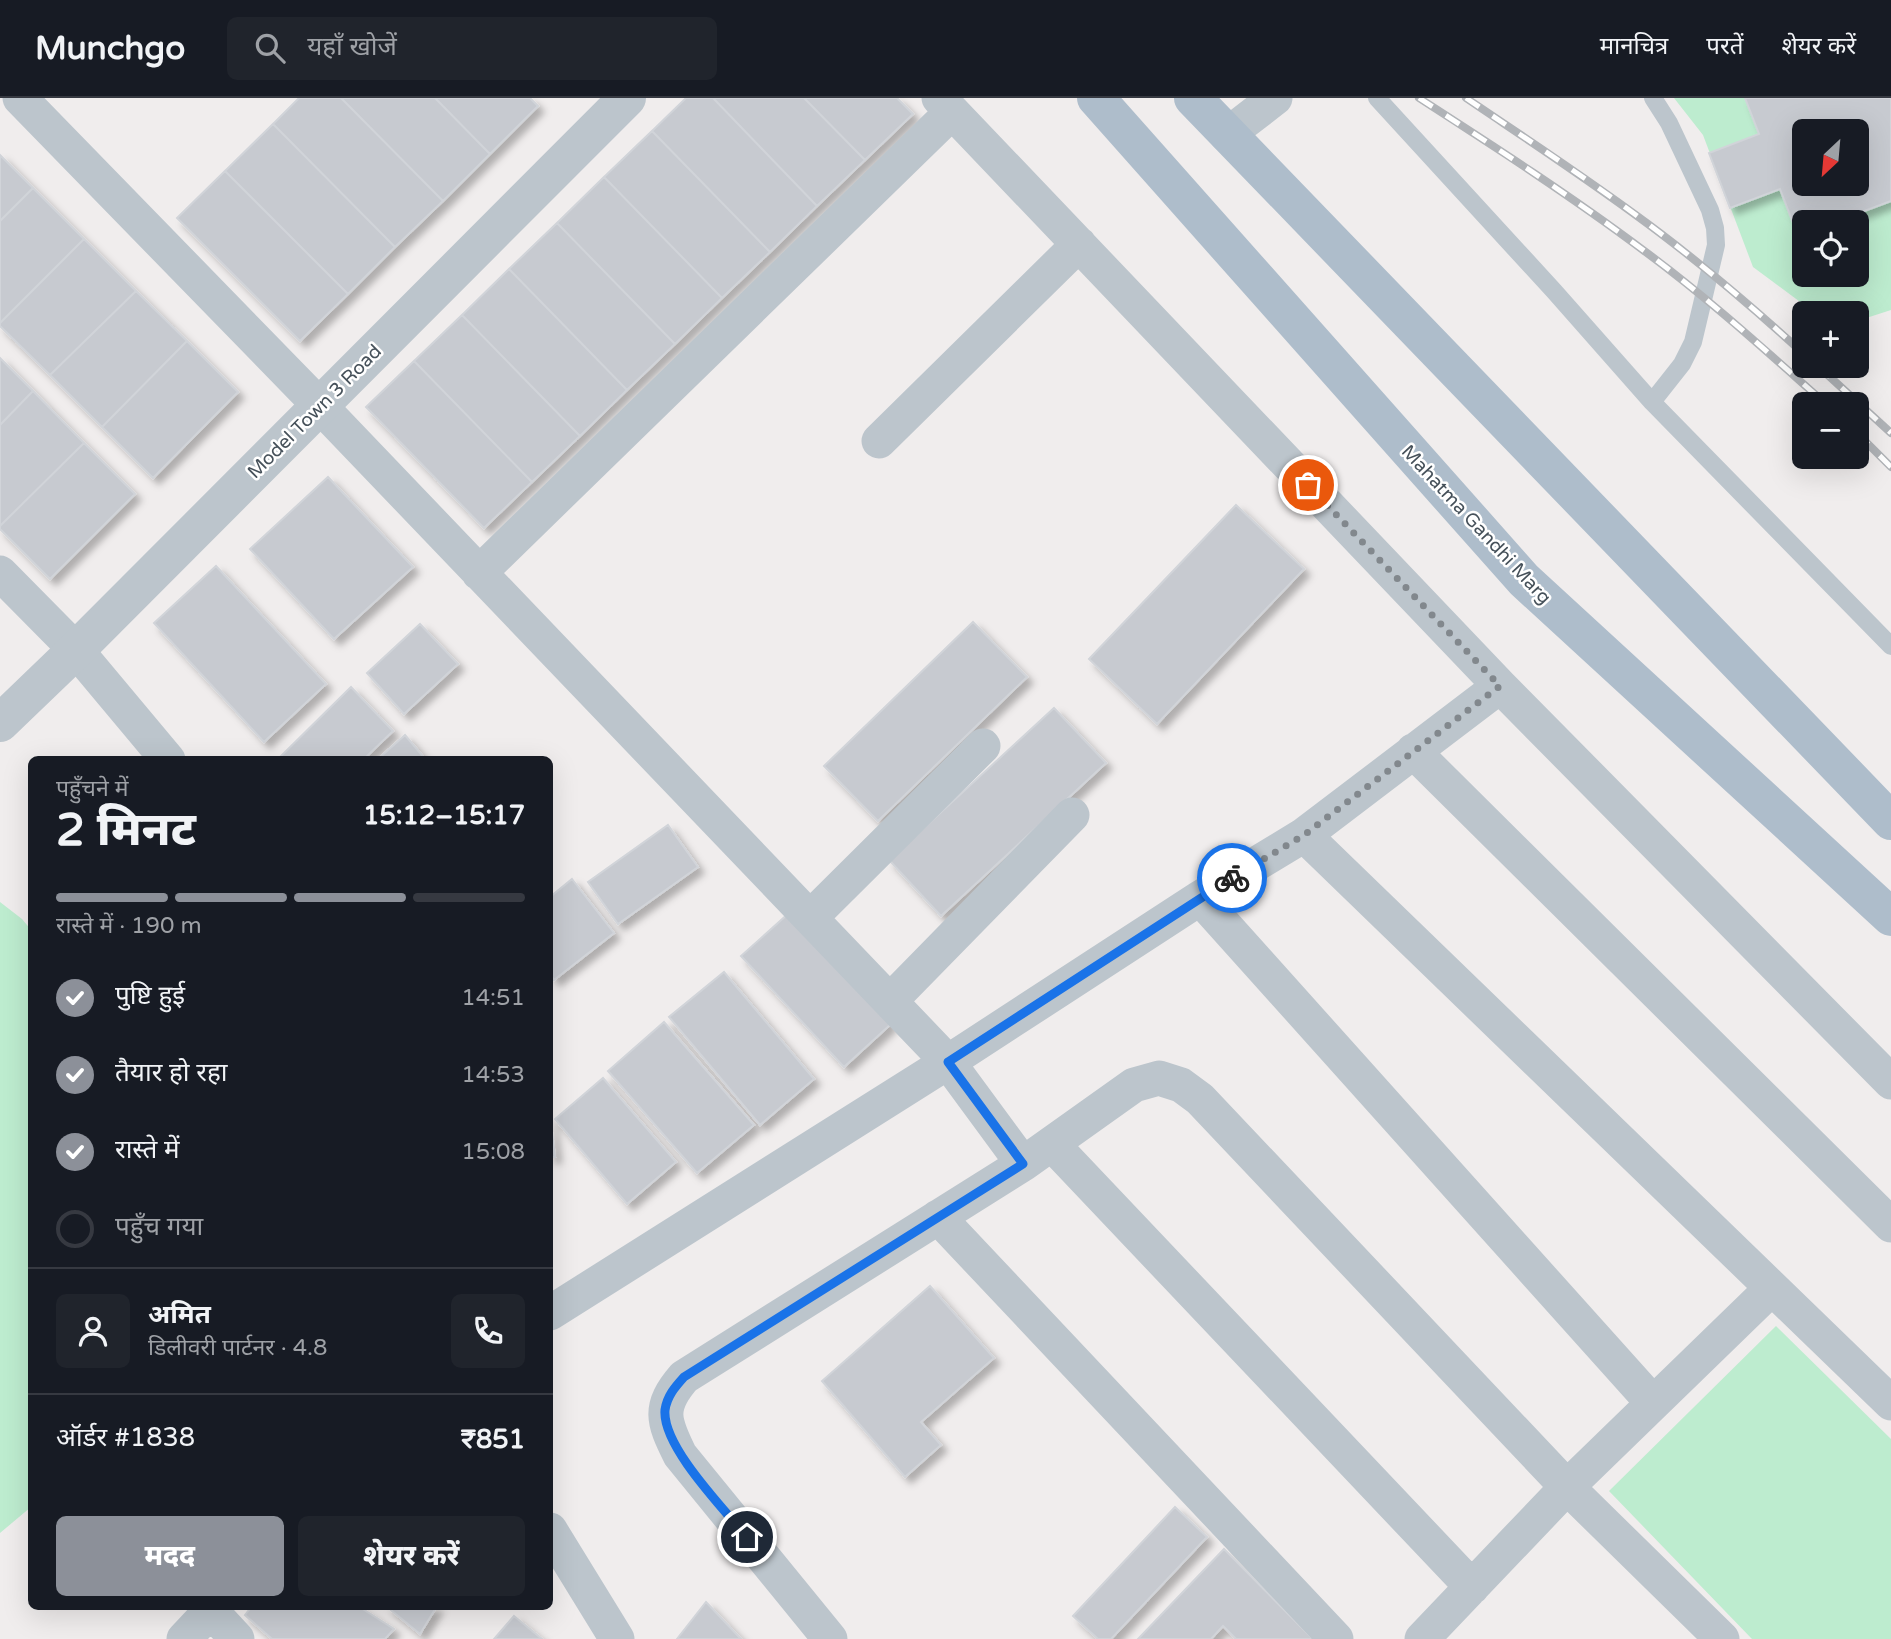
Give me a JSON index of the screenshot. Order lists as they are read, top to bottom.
{
  "streets": {
    "main road": ["Mahatma Gandhi Marg"],
    "street": ["Model Town 3 Road"]
  },
  "north": "bottom left",
  "page": {
    "header": "Munchgo",
    "search": "यहाँ खोजें",
    "nav": ["मानचित्र", "परतें", "शेयर करें"],
    "map_buttons": ["+", "−"],
    "heading": ["2 मिनट", "पहुँचने में", "15:12–15:17"],
    "panel": [
      "अमित",
      "डिलीवरी पार्टनर · 4.8",
      "ऑर्डर #1838",
      "₹851"
    ],
    "bar": "रास्ते में · 190 m",
    "list": [
      ["पुष्टि हुई", "14:51"],
      ["तैयार हो रहा", "14:53"],
      ["रास्ते में", "15:08"],
      "पहुँच गया"
    ],
    "buttons": ["मदद", "शेयर करें"]
  }
}
